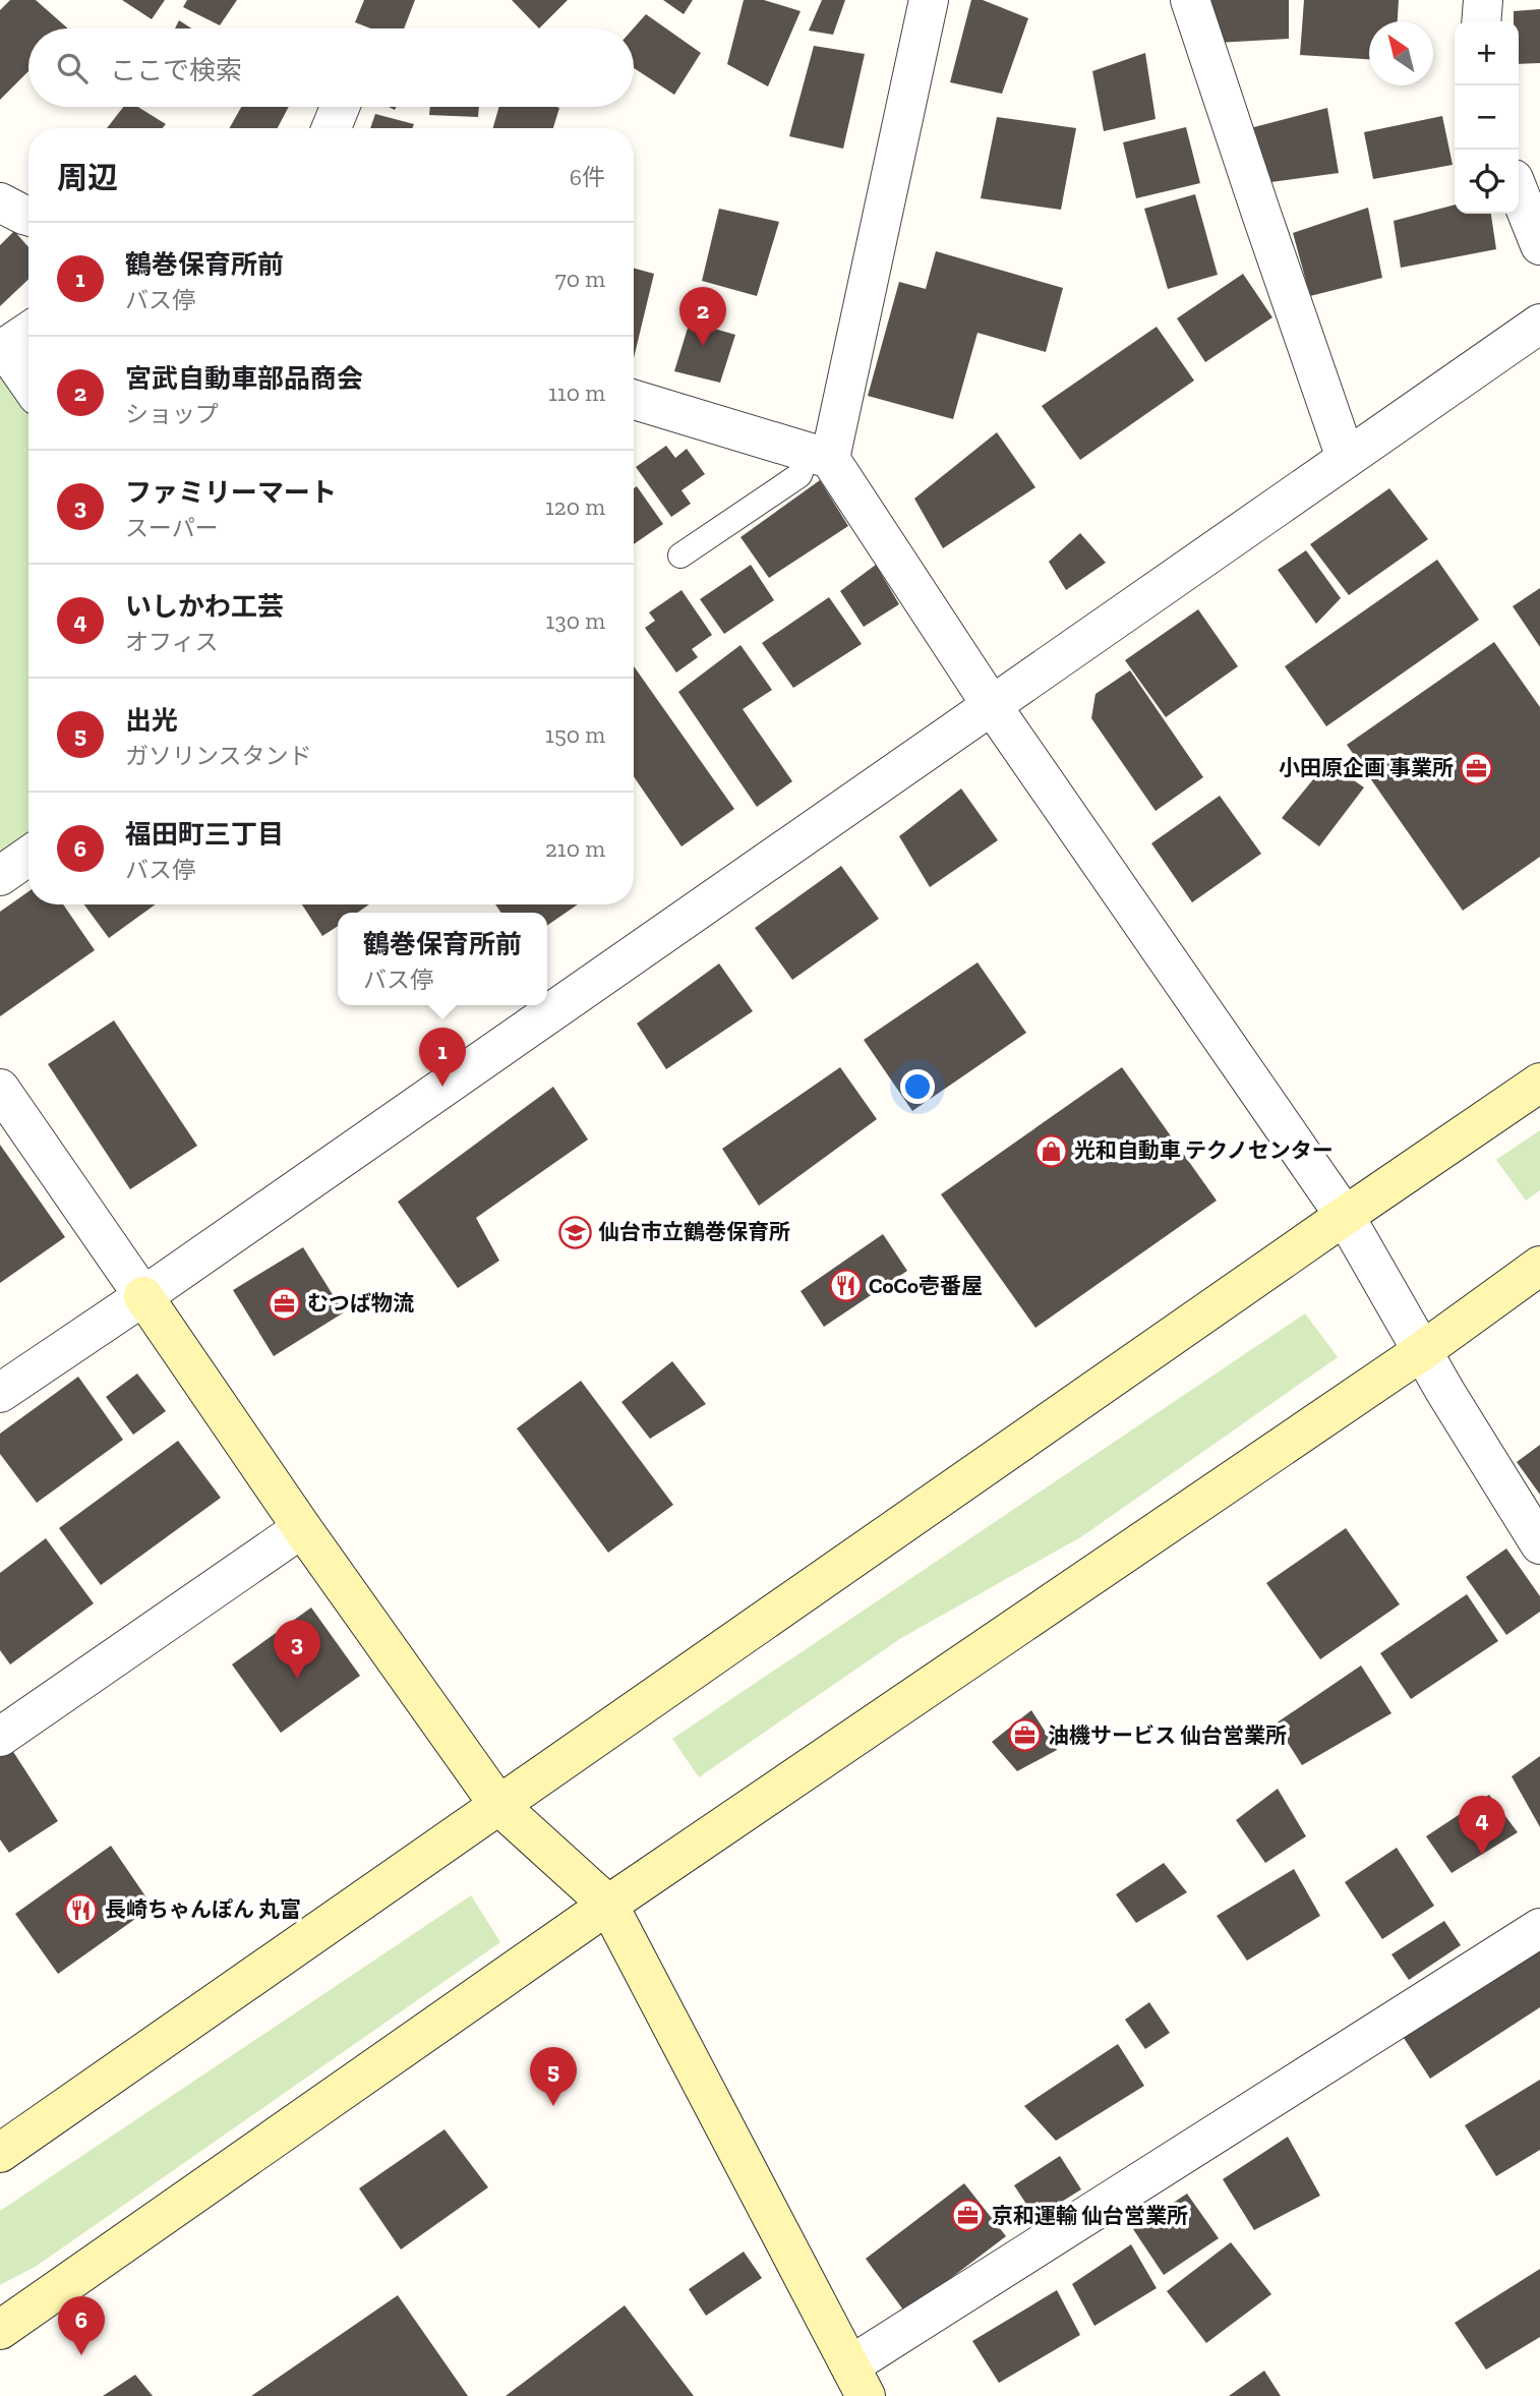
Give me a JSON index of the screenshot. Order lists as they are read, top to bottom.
{
  "places": {
    "office": [
      "小田原企画 事業所",
      "むつば物流",
      "油機サービス 仙台営業所",
      "京和運輸 仙台営業所"
    ],
    "shop": ["光和自動車 テクノセンター"],
    "school or university": ["仙台市立鶴巻保育所"],
    "restaurant": ["CoCo壱番屋", "長崎ちゃんぽん 丸富"]
  },
  "north": "top left",
  "page": {
    "map_buttons": ["+", "−"],
    "search": "ここで検索",
    "heading": ["周辺", "6件"],
    "list": [
      {
        "mark": "1",
        "name": "鶴巻保育所前",
        "note": "バス停",
        "value": "70 m"
      },
      {
        "mark": "2",
        "name": "宮武自動車部品商会",
        "note": "ショップ",
        "value": "110 m"
      },
      {
        "mark": "3",
        "name": "ファミリーマート",
        "note": "スーパー",
        "value": "120 m"
      },
      {
        "mark": "4",
        "name": "いしかわ工芸",
        "note": "オフィス",
        "value": "130 m"
      },
      {
        "mark": "5",
        "name": "出光",
        "note": "ガソリンスタンド",
        "value": "150 m"
      },
      {
        "mark": "6",
        "name": "福田町三丁目",
        "note": "バス停",
        "value": "210 m"
      }
    ],
    "pins": [
      "2",
      "1",
      "3",
      "4",
      "5",
      "6"
    ],
    "popup": ["鶴巻保育所前", "バス停"]
  }
}
